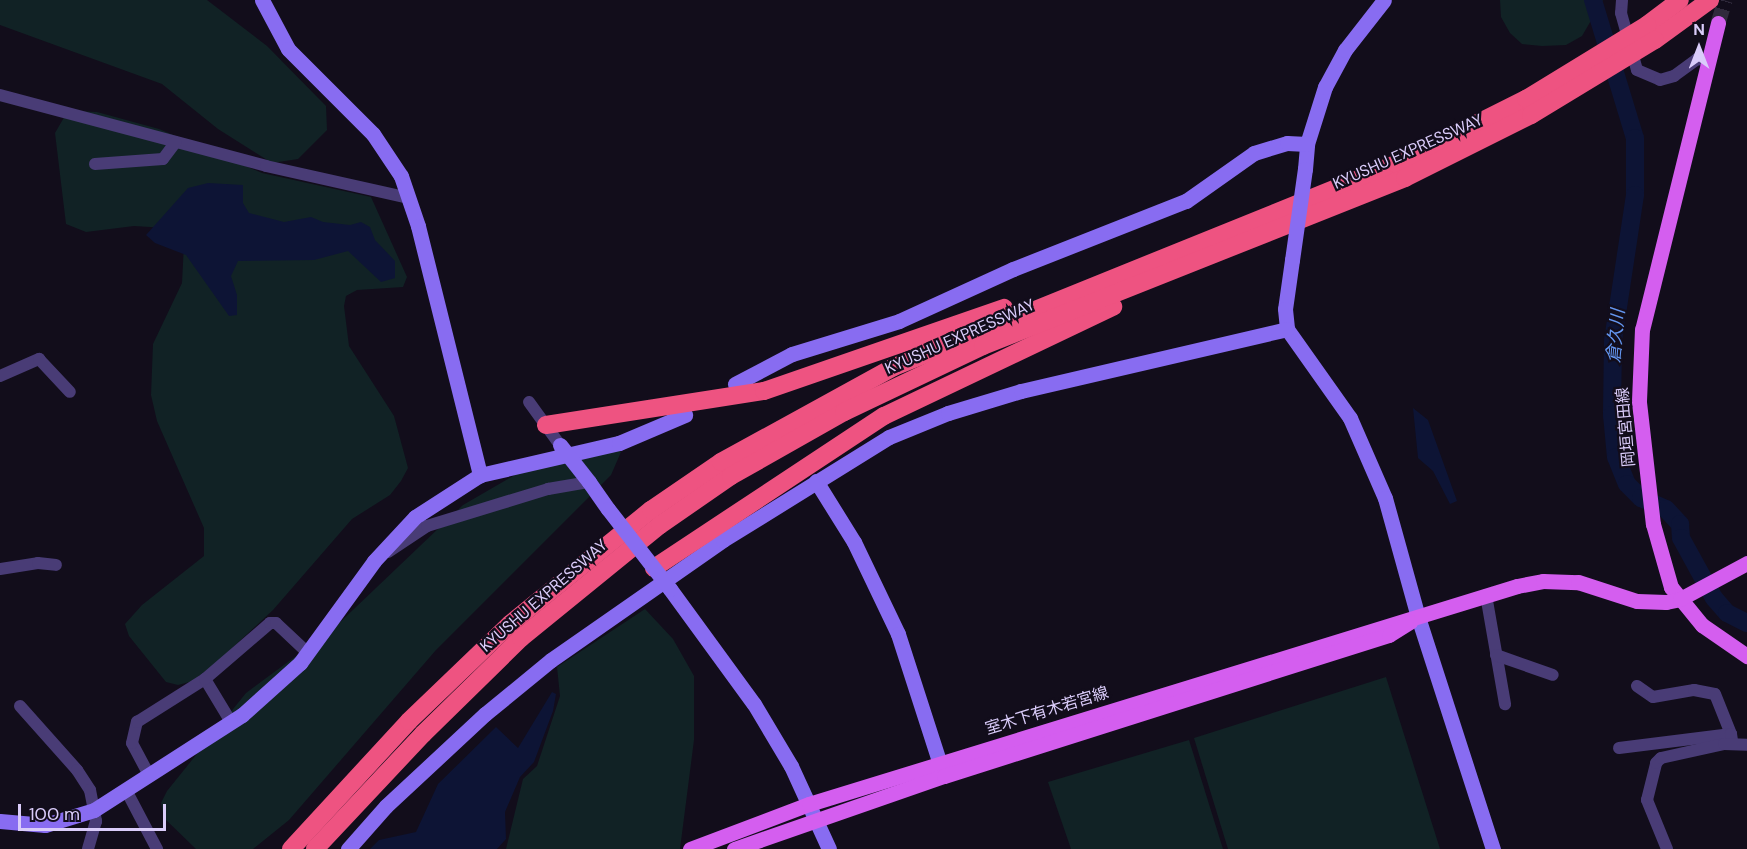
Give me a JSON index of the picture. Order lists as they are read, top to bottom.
{
  "streets": {
    "highway": ["KYUSHU EXPRESSWAY"],
    "main road": ["岡垣宮田線", "室木下有木若宮線"]
  },
  "crossings": [
    ["岡垣宮田線", "室木下有木若宮線"]
  ],
  "water": ["倉久川"],
  "scale_bar": "100 m",
  "north": "top"
}
